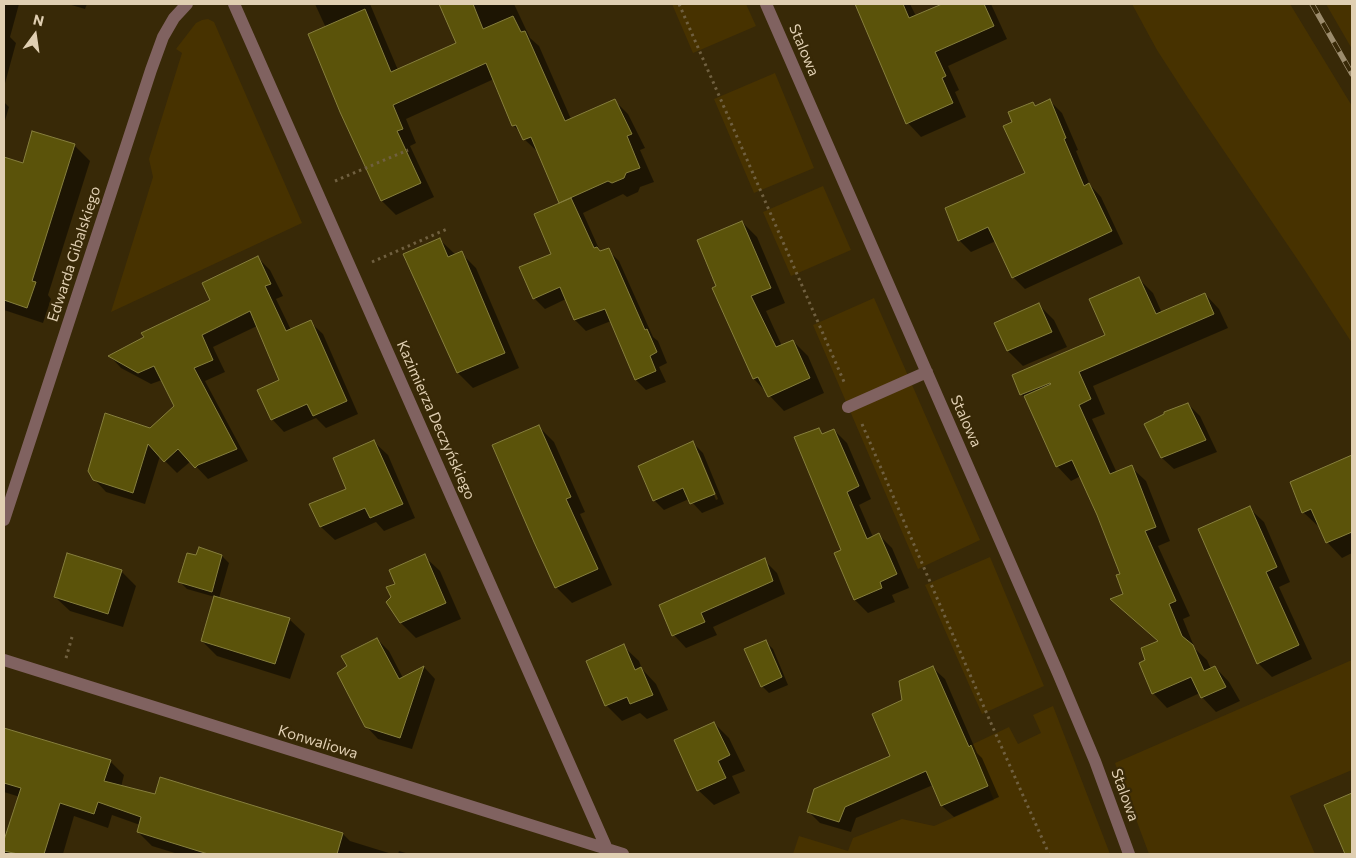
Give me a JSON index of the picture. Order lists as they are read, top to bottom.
{
  "streets": {
    "street": [
      "Stalowa",
      "Edwarda Gibalskiego",
      "Kazimierza Deczyńskiego",
      "Konwaliowa"
    ]
  },
  "crossings": [
    ["Kazimierza Deczyńskiego", "Konwaliowa"]
  ],
  "north": "top"
}
